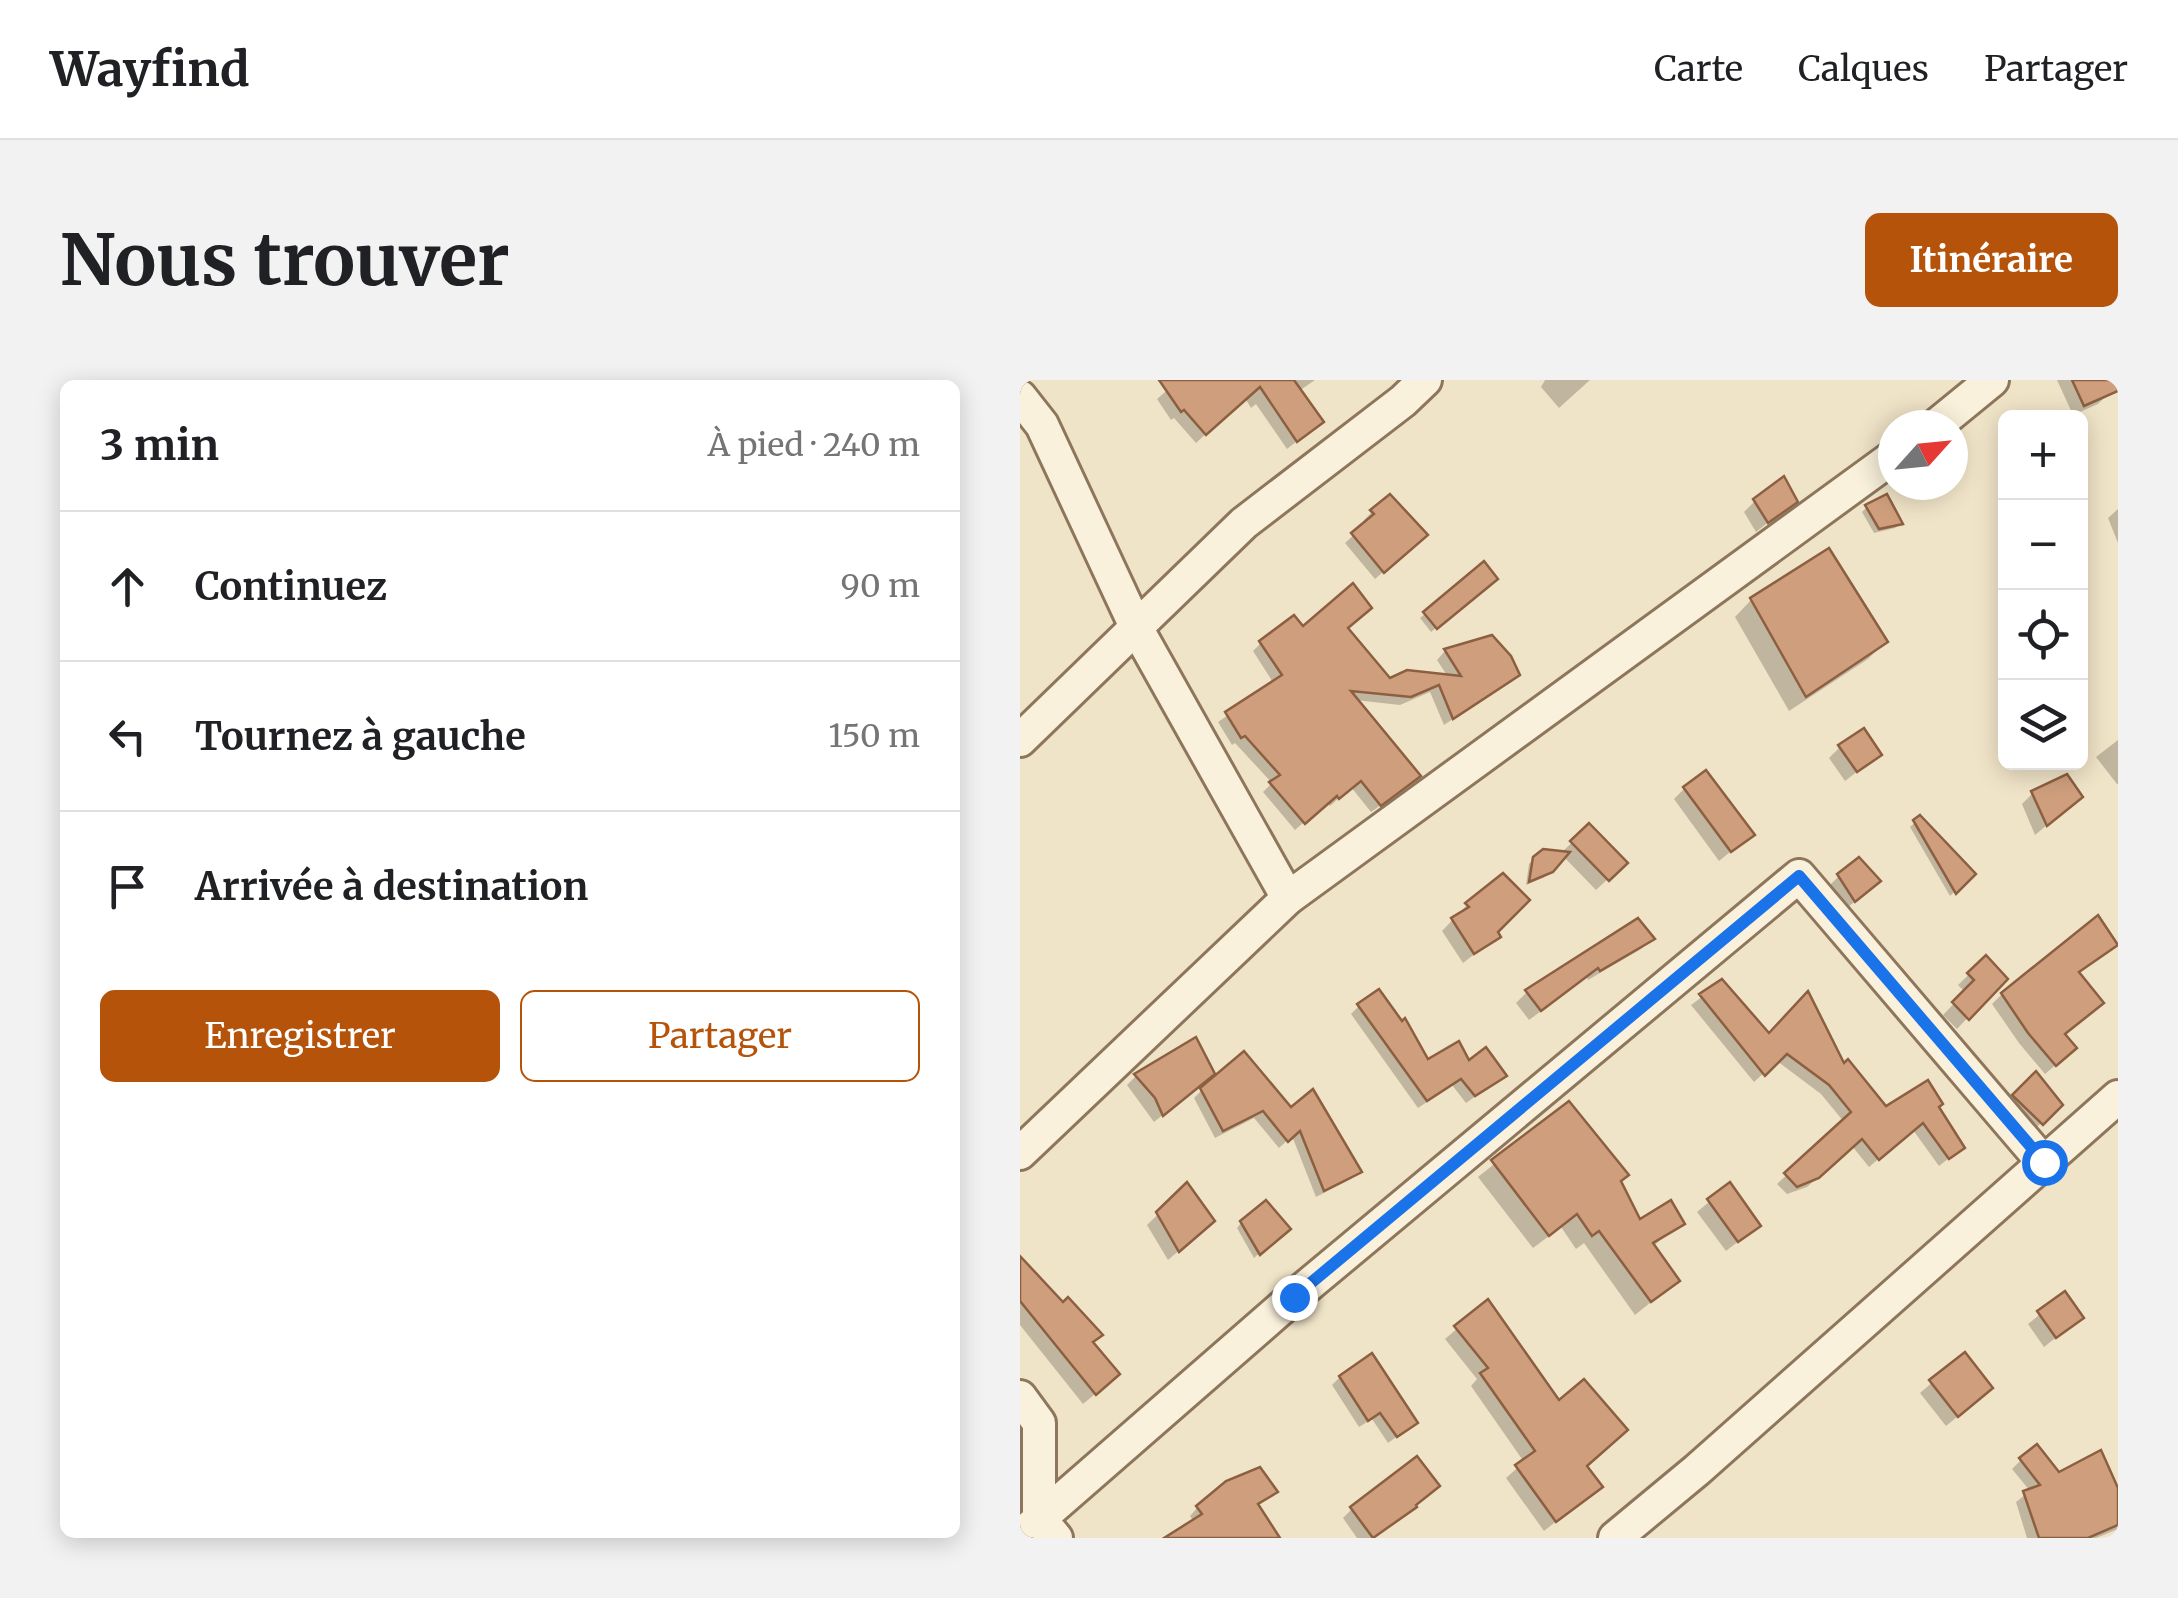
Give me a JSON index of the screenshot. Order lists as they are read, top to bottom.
{
  "north": "top right",
  "page": {
    "header": "Wayfind",
    "nav": ["Carte", "Calques", "Partager"],
    "buttons": [
      "Itinéraire",
      ["Enregistrer", "Partager"]
    ],
    "title": "Nous trouver",
    "heading": ["3 min", "À pied · 240 m"],
    "map_buttons": ["+", "−"],
    "list": [
      ["Continuez", "90 m"],
      ["Tournez à gauche", "150 m"],
      "Arrivée à destination"
    ]
  }
}
